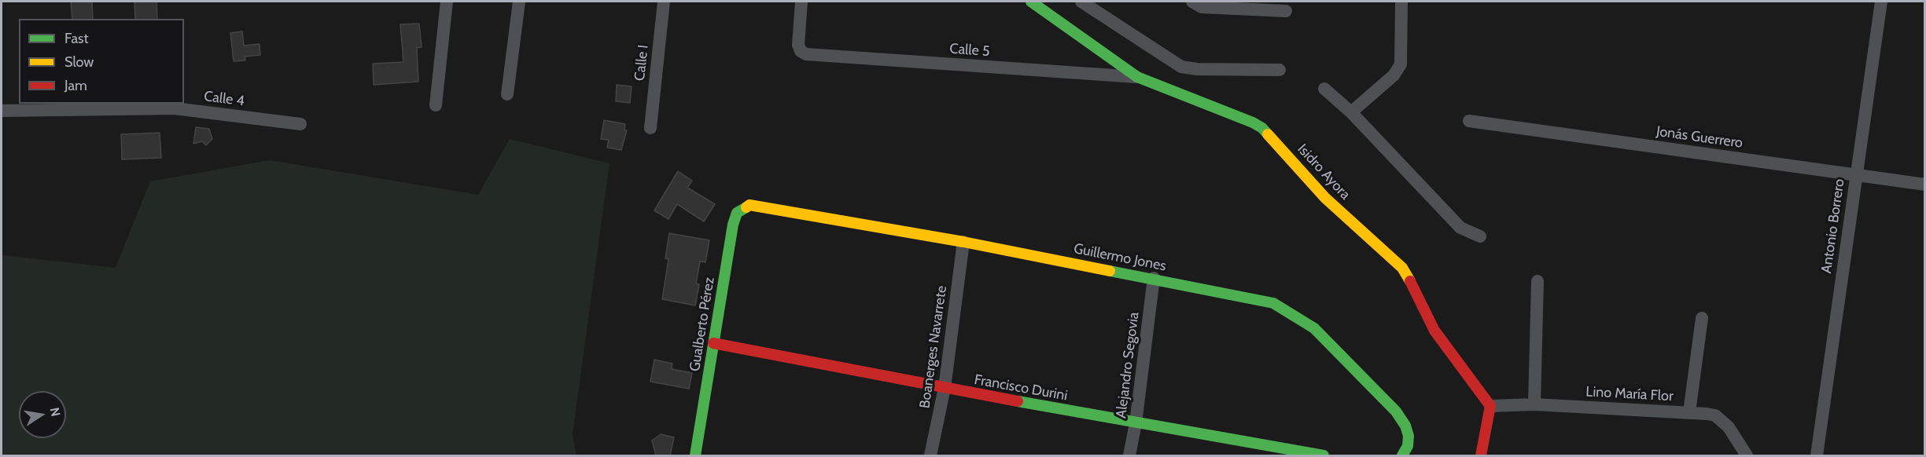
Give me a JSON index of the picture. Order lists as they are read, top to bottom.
{
  "streets": {
    "street": [
      "Calle 5",
      "Calle I",
      "Calle 4",
      "Jonás Guerrero",
      "Isidro Ayora",
      "Antonio Borrero",
      "Guillermo Jones",
      "Gualberto Pérez",
      "Boanerges Navarrete",
      "Alejandro Segovia",
      "Francisco Durini",
      "Lino María Flor"
    ]
  },
  "crossings": [
    ["Calle 5", "Isidro Ayora"],
    ["Jonás Guerrero", "Antonio Borrero"],
    ["Isidro Ayora", "Lino María Flor"],
    ["Guillermo Jones", "Gualberto Pérez"],
    ["Guillermo Jones", "Boanerges Navarrete"],
    ["Guillermo Jones", "Alejandro Segovia"],
    ["Gualberto Pérez", "Francisco Durini"],
    ["Boanerges Navarrete", "Francisco Durini"],
    ["Alejandro Segovia", "Francisco Durini"]
  ],
  "legend": ["Fast", "Slow", "Jam"],
  "north": "right"
}
